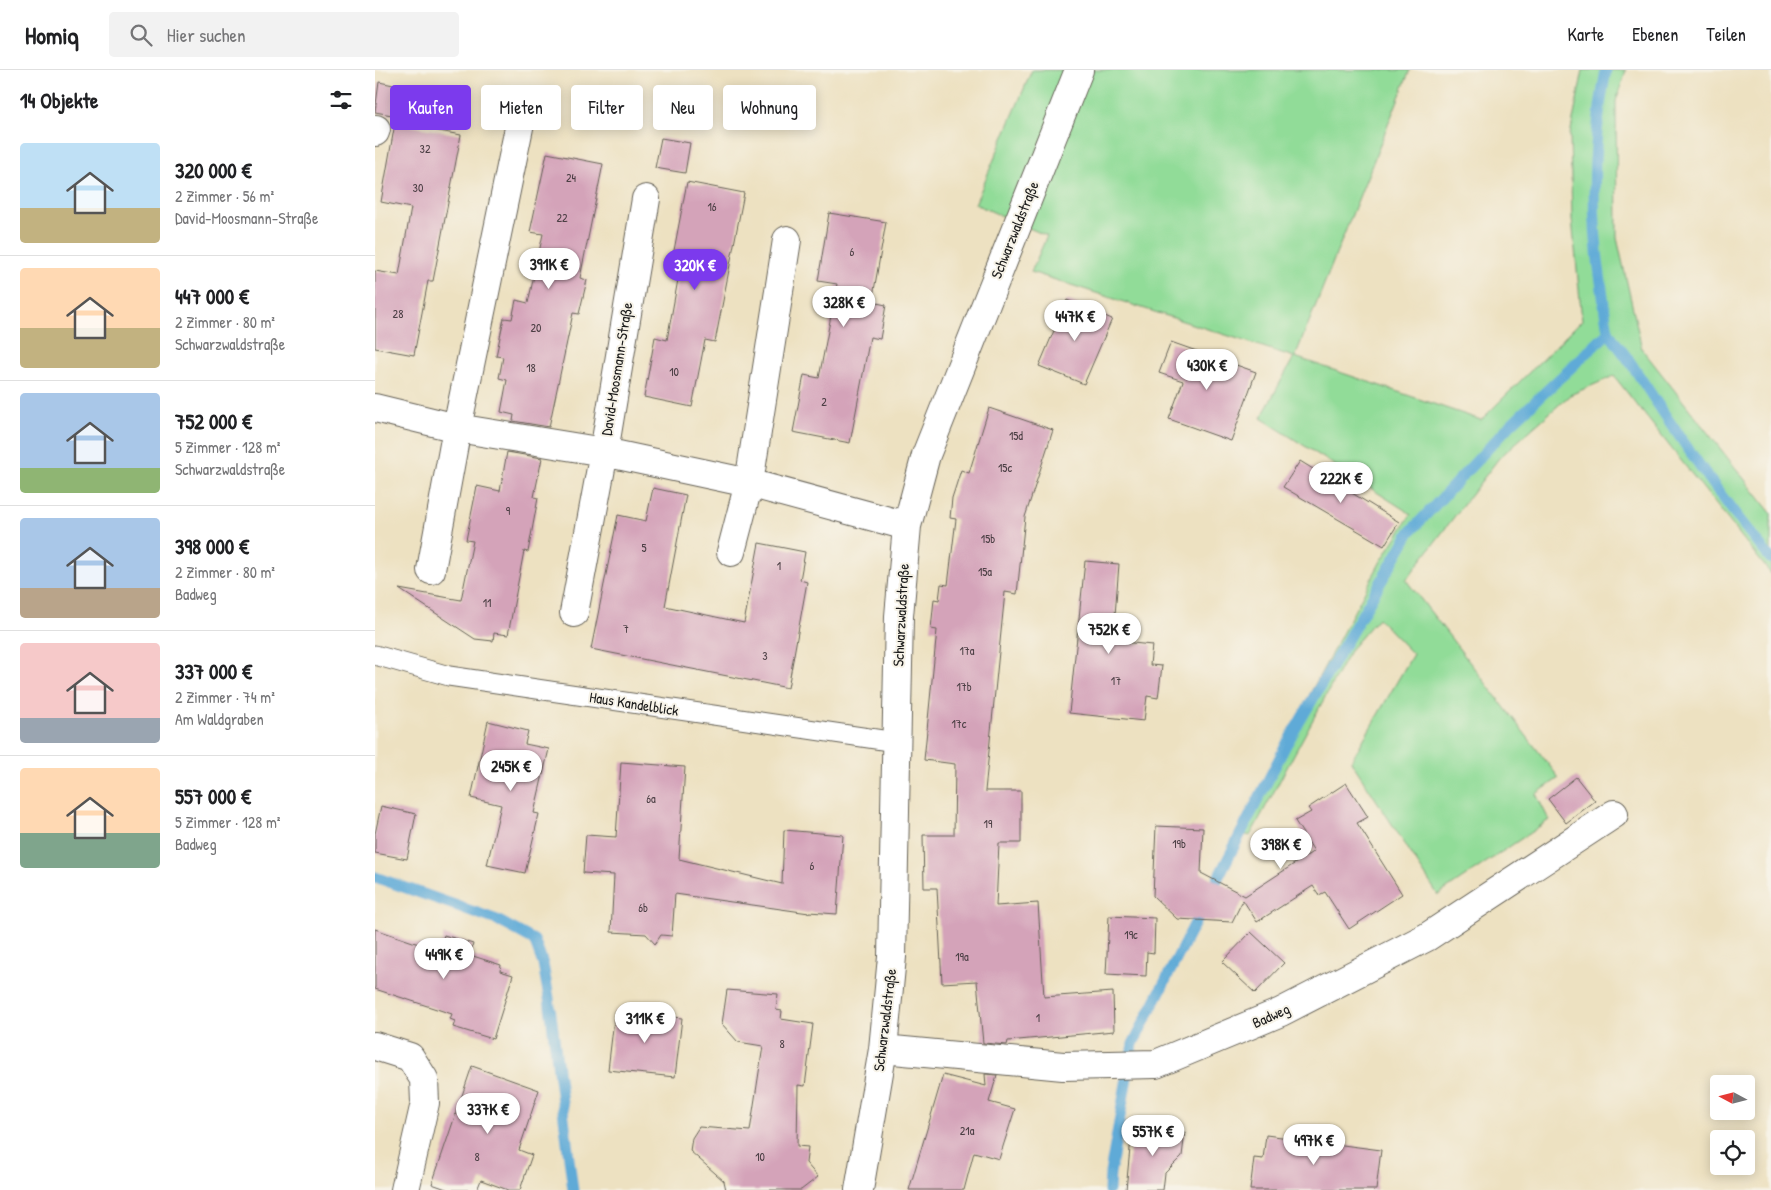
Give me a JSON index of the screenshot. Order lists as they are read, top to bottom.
{
  "streets": {
    "street": ["Schwarzwaldstraße", "David-Moosmann-Straße", "Badweg"],
    "lane": ["Haus Kandelblick"]
  },
  "crossings": [
    ["Schwarzwaldstraße", "David-Moosmann-Straße"],
    ["Schwarzwaldstraße", "Haus Kandelblick"],
    ["Schwarzwaldstraße", "Badweg"]
  ],
  "house_numbers": [
    "32",
    "24",
    "30",
    "16",
    "22",
    "6",
    "28",
    "20",
    "18",
    "10",
    "2",
    "15d",
    "15c",
    "9",
    "15b",
    "5",
    "1",
    "15a",
    "11",
    "7",
    "17a",
    "3",
    "17",
    "17b",
    "17c",
    "6a",
    "19",
    "19b",
    "6",
    "6b",
    "19c",
    "19a",
    "1",
    "8",
    "21a",
    "8",
    "10"
  ],
  "north": "left",
  "page": {
    "header": "Homiq",
    "search": "Hier suchen",
    "nav": ["Karte", "Ebenen", "Teilen"],
    "heading": "14 Objekte",
    "chip": [
      "Kaufen",
      "Mieten",
      "Filter",
      "Neu",
      "Wohnung"
    ],
    "list": [
      {
        "name": "320 000 €",
        "note": "2 Zimmer · 56 m² · David-Moosmann-Straße"
      },
      {
        "name": "447 000 €",
        "note": "2 Zimmer · 80 m² · Schwarzwaldstraße"
      },
      {
        "name": "752 000 €",
        "note": "5 Zimmer · 128 m² · Schwarzwaldstraße"
      },
      {
        "name": "398 000 €",
        "note": "2 Zimmer · 80 m² · Badweg"
      },
      {
        "name": "337 000 €",
        "note": "2 Zimmer · 74 m² · Am Waldgraben"
      },
      {
        "name": "557 000 €",
        "note": "5 Zimmer · 128 m² · Badweg"
      }
    ],
    "price": [
      "391K €",
      "320K €",
      "328K €",
      "447K €",
      "430K €",
      "222K €",
      "752K €",
      "245K €",
      "398K €",
      "449K €",
      "311K €",
      "337K €",
      "557K €",
      "497K €"
    ]
  }
}
